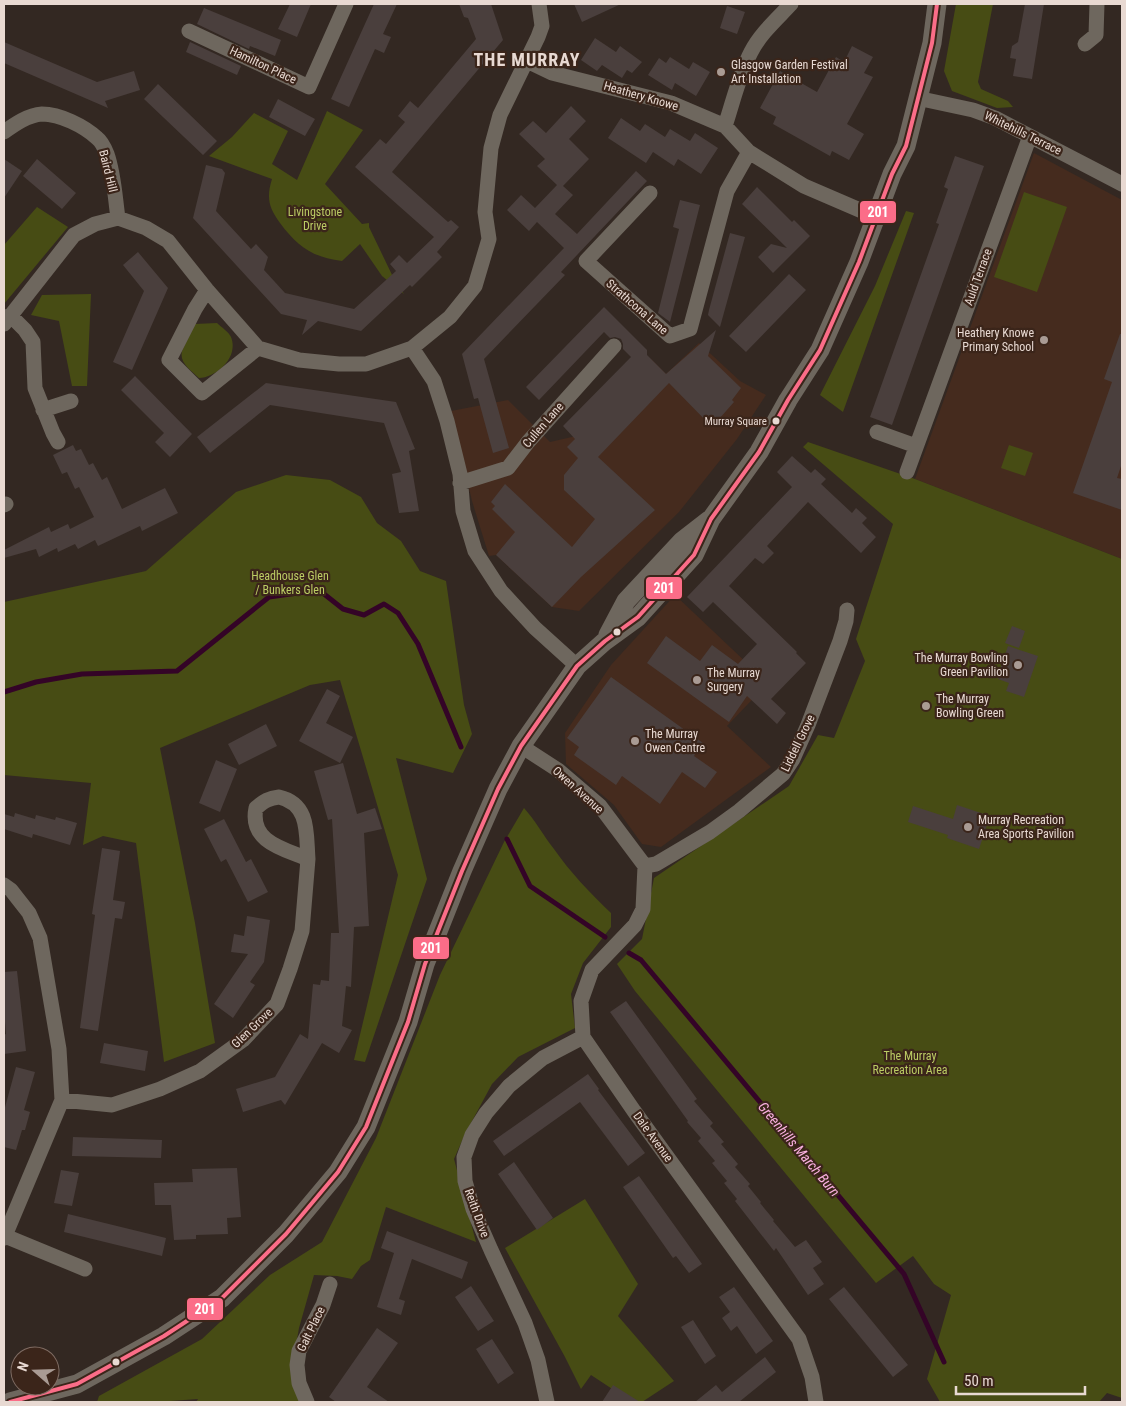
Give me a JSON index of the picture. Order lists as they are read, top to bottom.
{
  "streets": {
    "street": [
      "Hamilton Place",
      "Heathery Knowe",
      "Whitehills Terrace",
      "Baird Hill",
      "Auld Terrace",
      "Strathcona Lane",
      "Cullen Lane",
      "Liddell Grove",
      "Owen Avenue",
      "Glen Grove",
      "Dale Avenue",
      "Reith Drive",
      "Galt Place"
    ]
  },
  "crossings": [
    ["Heathery Knowe", "Strathcona Lane"],
    ["Whitehills Terrace", "Auld Terrace"],
    ["Liddell Grove", "Owen Avenue"],
    ["Dale Avenue", "Reith Drive"]
  ],
  "districts": ["THE MURRAY"],
  "water": ["Greenhills March Burn"],
  "parks": ["Livingstone Drive", "Headhouse Glen / Bunkers Glen", "The Murray Recreation Area"],
  "places": [
    "Glasgow Garden Festival Art Installation",
    "Heathery Knowe Primary School",
    "Murray Square",
    "The Murray Bowling Green Pavilion",
    "The Murray Surgery",
    "The Murray Bowling Green",
    "The Murray Owen Centre",
    "Murray Recreation Area Sports Pavilion"
  ],
  "lines": ["transit line 201"],
  "scale_bar": "50 m",
  "north": "left"
}
